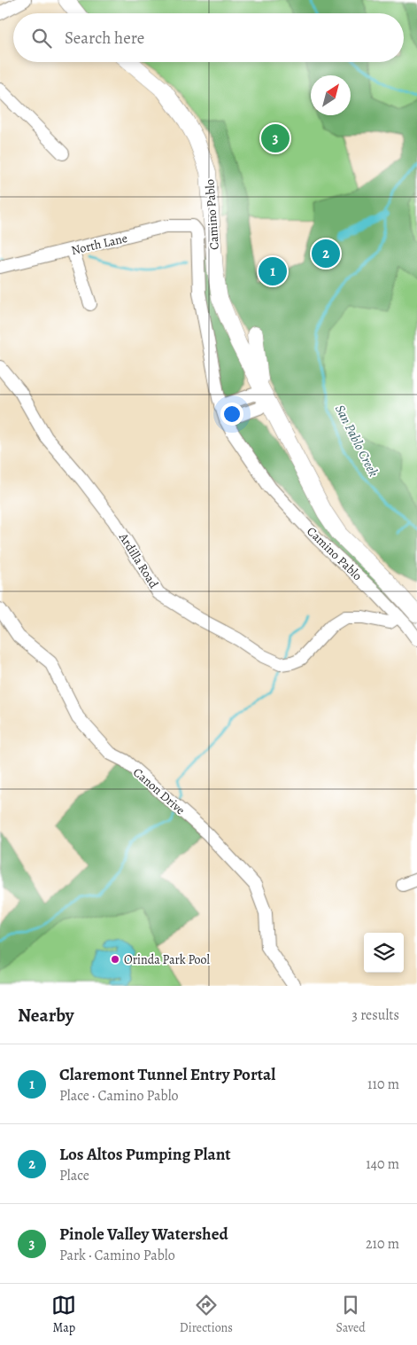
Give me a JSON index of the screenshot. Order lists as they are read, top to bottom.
{
  "streets": {
    "main road": ["Camino Pablo"],
    "street": ["North Lane", "Ardilla Road", "Canon Drive"]
  },
  "crossings": [
    ["Camino Pablo", "North Lane"],
    ["Camino Pablo", "Ardilla Road"]
  ],
  "water": ["San Pablo Creek"],
  "places": ["Orinda Park Pool"],
  "north": "top right",
  "page": {
    "search": "Search here",
    "pins": ["3", "2", "1"],
    "heading": ["Nearby", "3 results"],
    "list": [
      {
        "mark": "1",
        "name": "Claremont Tunnel Entry Portal",
        "note": "Place · Camino Pablo",
        "value": "110 m"
      },
      {
        "mark": "2",
        "name": "Los Altos Pumping Plant",
        "note": "Place",
        "value": "140 m"
      },
      {
        "mark": "3",
        "name": "Pinole Valley Watershed",
        "note": "Park · Camino Pablo",
        "value": "210 m"
      }
    ],
    "nav": ["Map", "Directions", "Saved"]
  }
}
